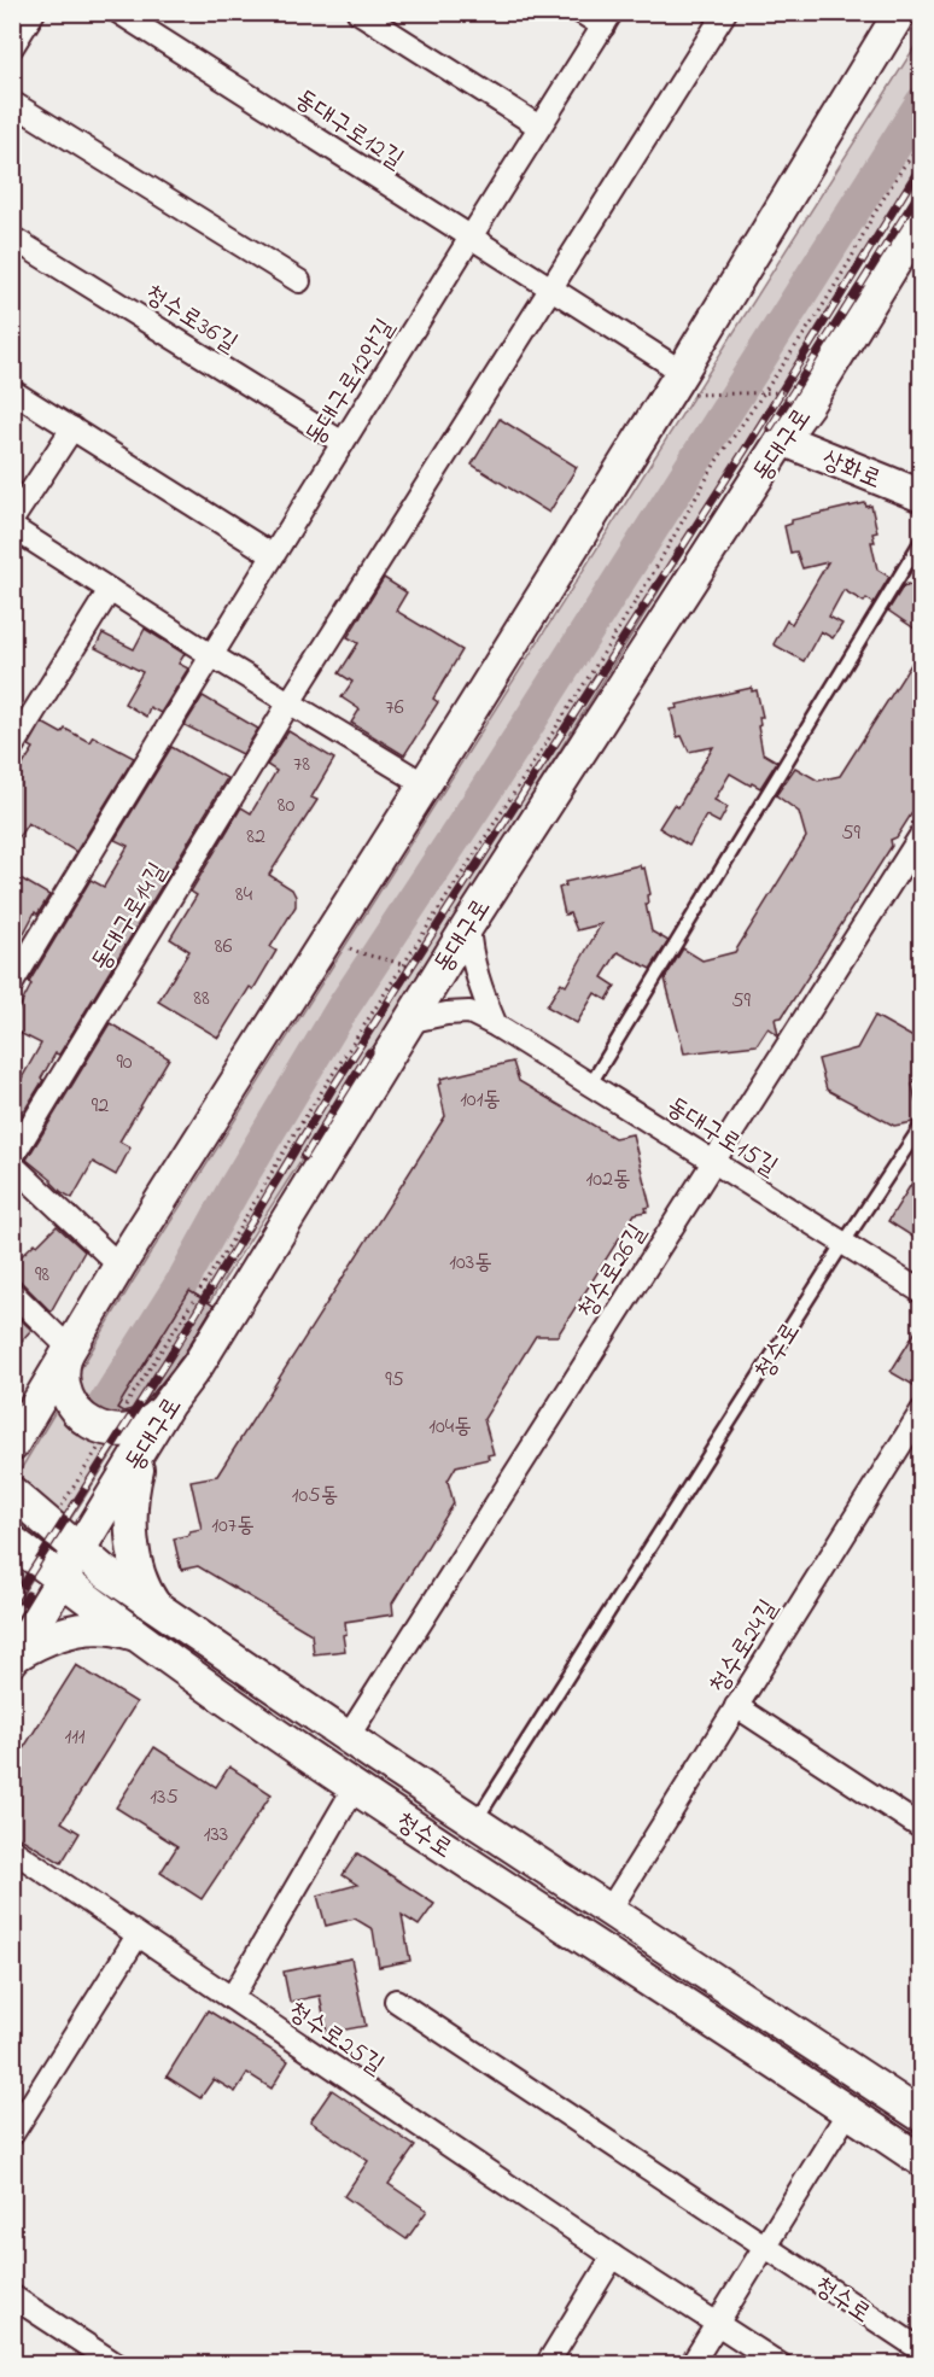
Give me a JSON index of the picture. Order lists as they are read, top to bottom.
{
  "streets": {
    "main road": ["동대구로", "상화로", "청수로"],
    "street": [
      "동대구로12길",
      "청수로36길",
      "동대구로12안길",
      "동대구로14길",
      "동대구로15길",
      "청수로26길",
      "청수로24길",
      "청수로25길"
    ]
  },
  "crossings": [
    ["동대구로12길", "동대구로12안길"],
    ["청수로36길", "동대구로12안길"],
    ["동대구로", "상화로"],
    ["동대구로", "동대구로15길"],
    ["동대구로", "청수로"],
    ["동대구로15길", "청수로26길"],
    ["동대구로15길", "청수로"],
    ["청수로26길", "청수로"],
    ["청수로", "청수로24길"]
  ],
  "house_numbers": [
    "76",
    "78",
    "80",
    "59",
    "82",
    "84",
    "86",
    "88",
    "59",
    "90",
    "101동",
    "92",
    "102동",
    "103동",
    "98",
    "95",
    "104동",
    "105동",
    "107동",
    "111",
    "135",
    "133"
  ]
}
